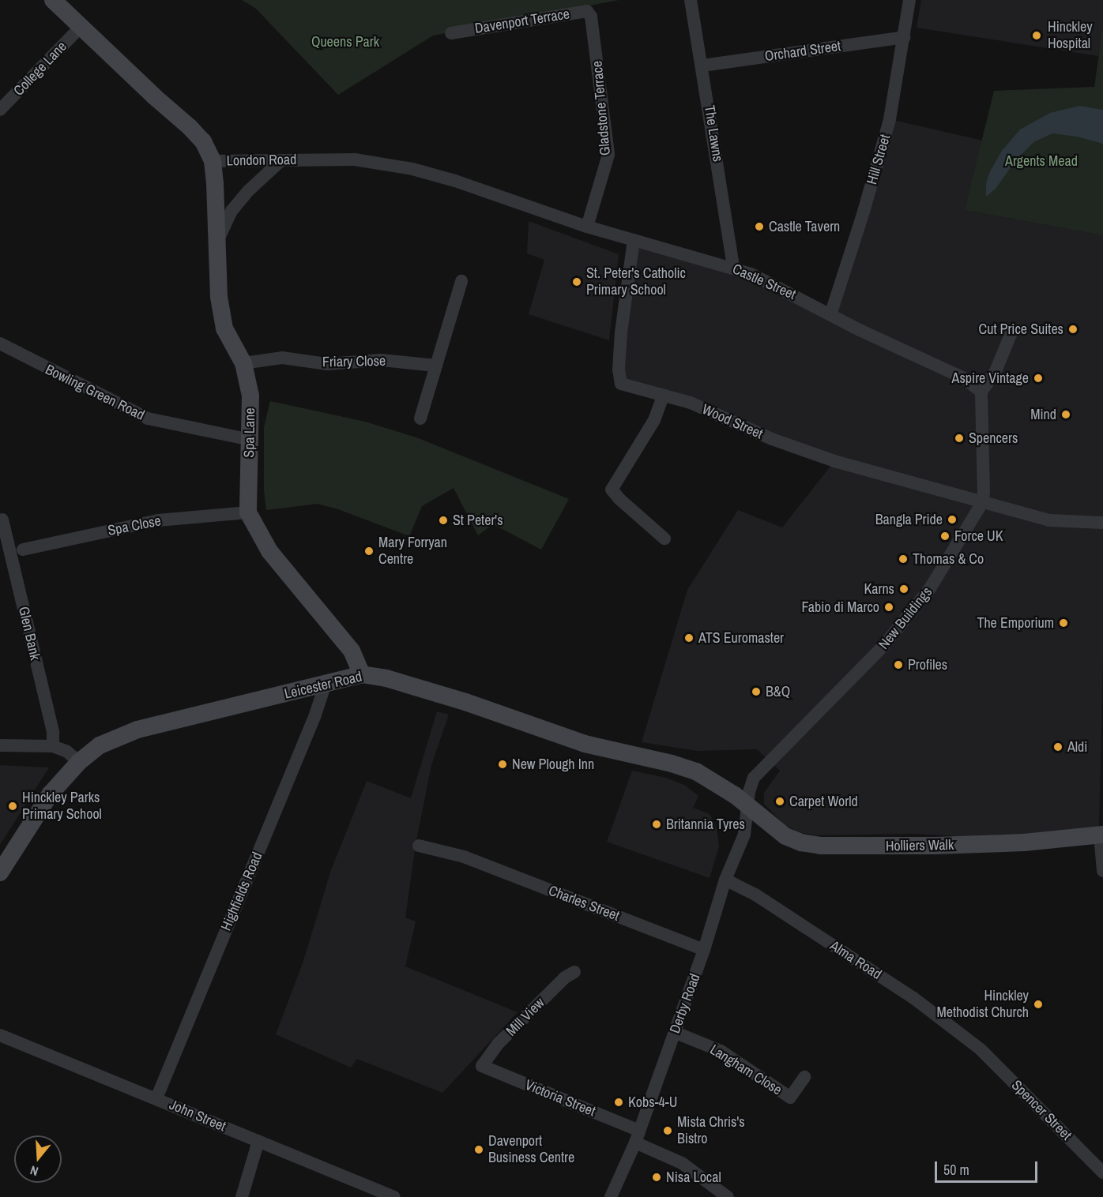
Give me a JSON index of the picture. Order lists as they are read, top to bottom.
{
  "streets": {
    "main road": [
      "London Road",
      "Spa Lane",
      "Leicester Road",
      "Holliers Walk"
    ],
    "street": [
      "Davenport Terrace",
      "Orchard Street",
      "College Lane",
      "Gladstone Terrace",
      "The Lawns",
      "Hill Street",
      "Castle Street",
      "Friary Close",
      "Bowling Green Road",
      "Wood Street",
      "Spa Close",
      "New Buildings",
      "Glen Bank",
      "Highfields Road",
      "Charles Street",
      "Alma Road",
      "Derby Road",
      "Mill View",
      "Langham Close",
      "Victoria Street",
      "Spencer Street",
      "John Street"
    ]
  },
  "crossings": [
    ["Davenport Terrace", "Gladstone Terrace"],
    ["Orchard Street", "The Lawns"],
    ["Orchard Street", "Hill Street"],
    ["College Lane", "London Road"],
    ["Gladstone Terrace", "Castle Street"],
    ["The Lawns", "Castle Street"],
    ["Hill Street", "Castle Street"],
    ["London Road", "Castle Street"],
    ["London Road", "Spa Lane"],
    ["Castle Street", "Wood Street"],
    ["Castle Street", "New Buildings"],
    ["Friary Close", "Spa Lane"],
    ["Bowling Green Road", "Spa Lane"],
    ["Wood Street", "New Buildings"],
    ["Spa Lane", "Spa Close"],
    ["Spa Lane", "Leicester Road"],
    ["New Buildings", "Leicester Road"],
    ["New Buildings", "Holliers Walk"],
    ["New Buildings", "Derby Road"],
    ["Leicester Road", "Holliers Walk"],
    ["Leicester Road", "Highfields Road"],
    ["Leicester Road", "Derby Road"],
    ["Holliers Walk", "Derby Road"],
    ["Highfields Road", "John Street"],
    ["Charles Street", "Derby Road"],
    ["Alma Road", "Derby Road"],
    ["Alma Road", "Spencer Street"],
    ["Derby Road", "Langham Close"],
    ["Derby Road", "Victoria Street"],
    ["Mill View", "Victoria Street"]
  ],
  "parks": ["Queens Park", "Argents Mead"],
  "places": [
    "Hinckley Hospital",
    "Castle Tavern",
    "St. Peter's Catholic Primary School",
    "Cut Price Suites",
    "Aspire Vintage",
    "Mind",
    "Spencers",
    "Bangla Pride",
    "St Peter's",
    "Force UK",
    "Mary Forryan Centre",
    "Thomas & Co",
    "Karns",
    "Fabio di Marco",
    "The Emporium",
    "ATS Euromaster",
    "Profiles",
    "B&Q",
    "Aldi",
    "New Plough Inn",
    "Carpet World",
    "Hinckley Parks Primary School",
    "Britannia Tyres",
    "Hinckley Methodist Church",
    "Kobs-4-U",
    "Mista Chris's Bistro",
    "Davenport Business Centre",
    "Nisa Local"
  ],
  "scale_bar": "50 m",
  "north": "bottom"
}
